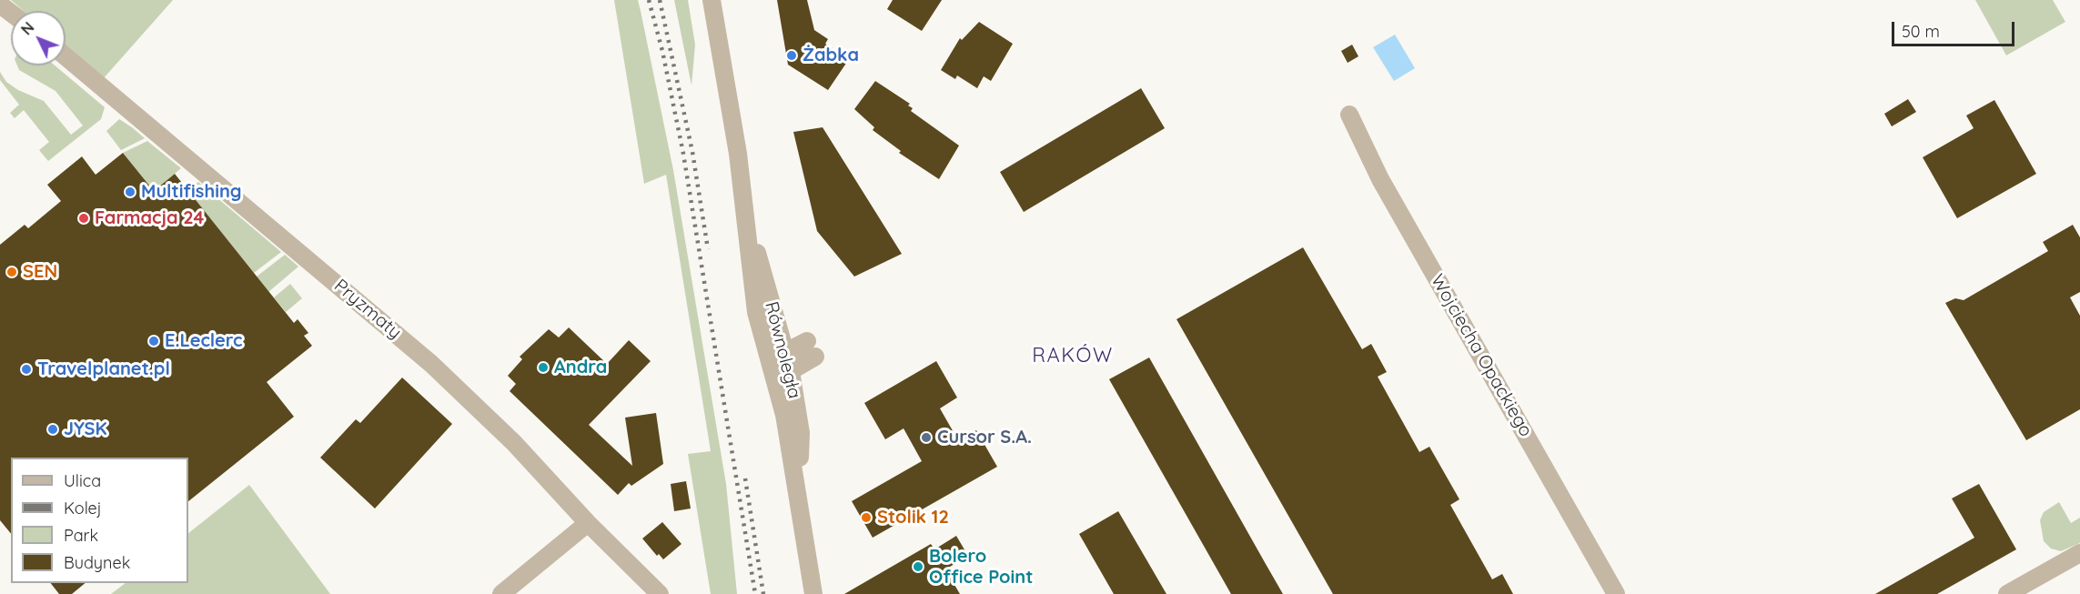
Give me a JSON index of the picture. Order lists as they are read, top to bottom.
{
  "streets": {
    "street": ["Pryzmaty", "Równoległa", "Wojciecha Opackiego"]
  },
  "districts": ["RAKÓW"],
  "places": [
    "Żabka",
    "Multifishing",
    "Farmacja 24",
    "SEN",
    "E.Leclerc",
    "Andra",
    "Travelplanet.pl",
    "JYSK",
    "Cursor S.A.",
    "Stolik 12",
    "Bolero Office Point"
  ],
  "legend": [
    "Ulica",
    "Kolej",
    "Park",
    "Budynek"
  ],
  "scale_bar": "50 m",
  "north": "top left"
}
